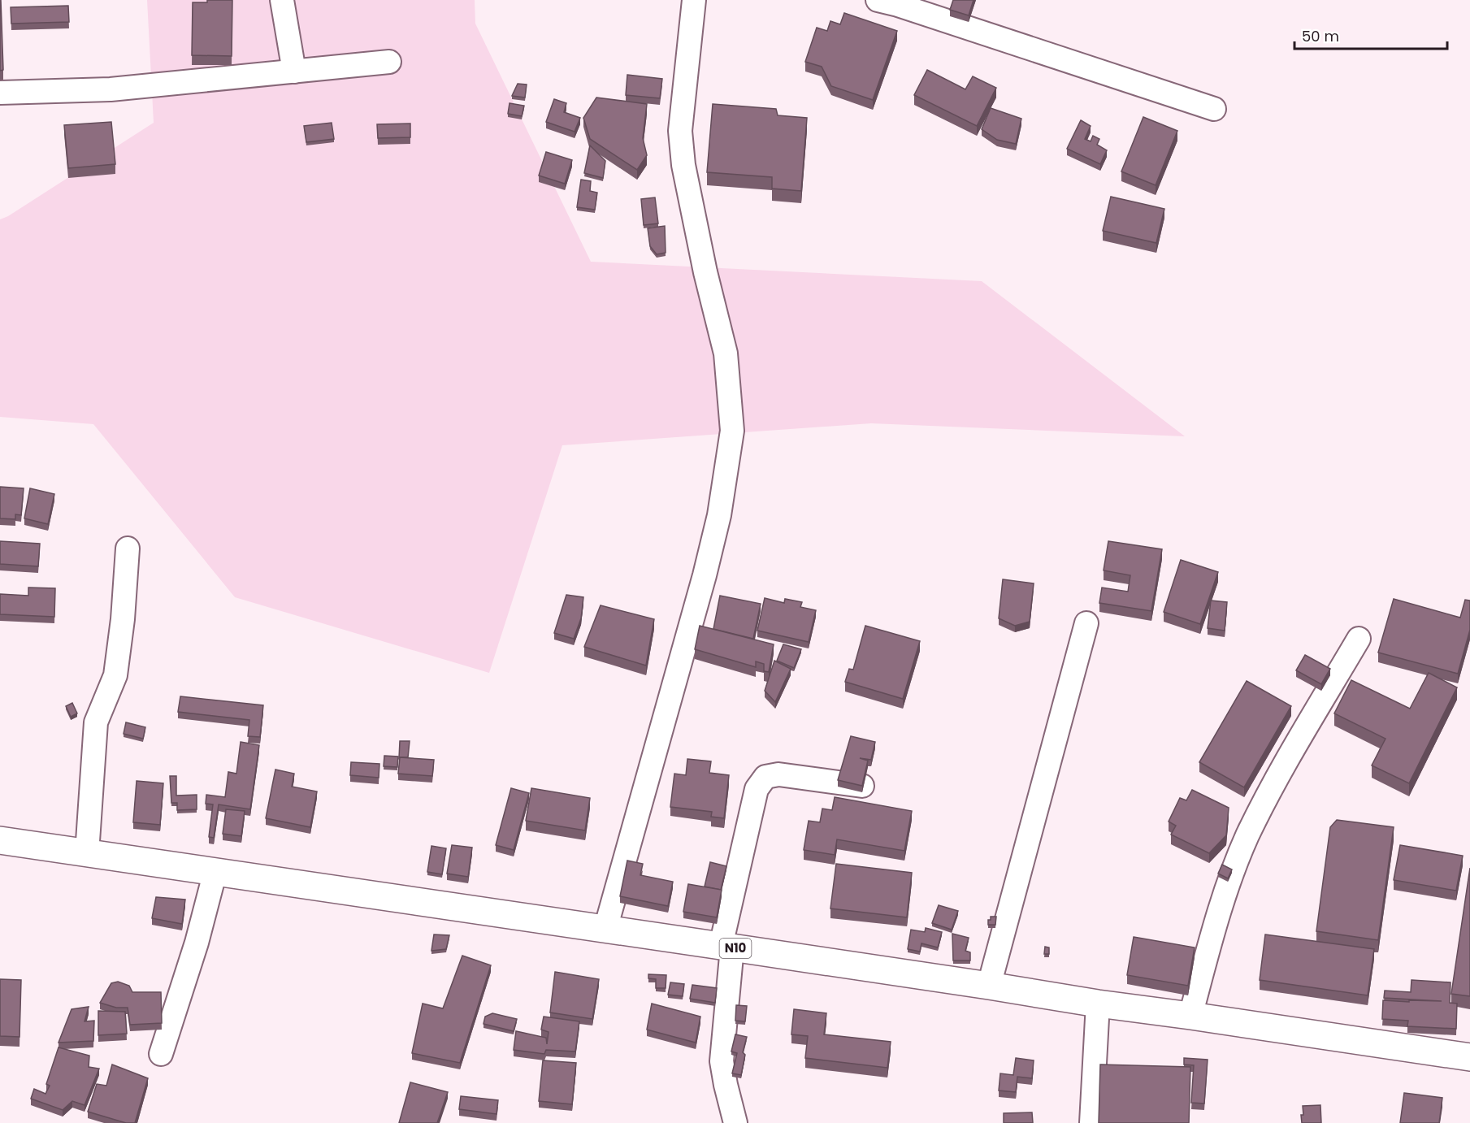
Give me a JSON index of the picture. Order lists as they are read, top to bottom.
{
  "streets": {
    "highway": ["N10"]
  },
  "scale_bar": "50 m"
}
